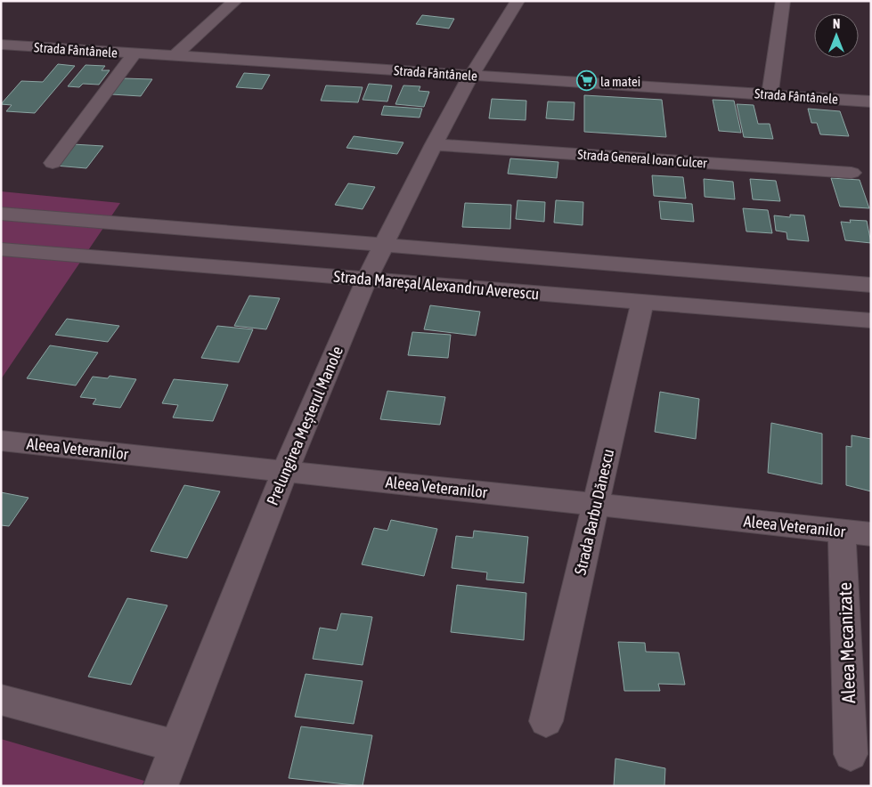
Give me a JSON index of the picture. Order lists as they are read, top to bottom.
{
  "streets": {
    "street": [
      "Strada Fântânele",
      "Strada General Ioan Culcer",
      "Strada Mareșal Alexandru Averescu",
      "Prelungirea Meșterul Manole",
      "Aleea Veteranilor",
      "Strada Barbu Dănescu",
      "Aleea Mecanizate"
    ]
  },
  "crossings": [
    ["Strada Fântânele", "Prelungirea Meșterul Manole"],
    ["Strada General Ioan Culcer", "Prelungirea Meșterul Manole"],
    ["Strada Mareșal Alexandru Averescu", "Prelungirea Meșterul Manole"],
    ["Strada Mareșal Alexandru Averescu", "Strada Barbu Dănescu"],
    ["Prelungirea Meșterul Manole", "Aleea Veteranilor"],
    ["Aleea Veteranilor", "Strada Barbu Dănescu"],
    ["Aleea Veteranilor", "Aleea Mecanizate"]
  ],
  "places": {
    "supermarket": ["la matei"]
  },
  "north": "top"
}
